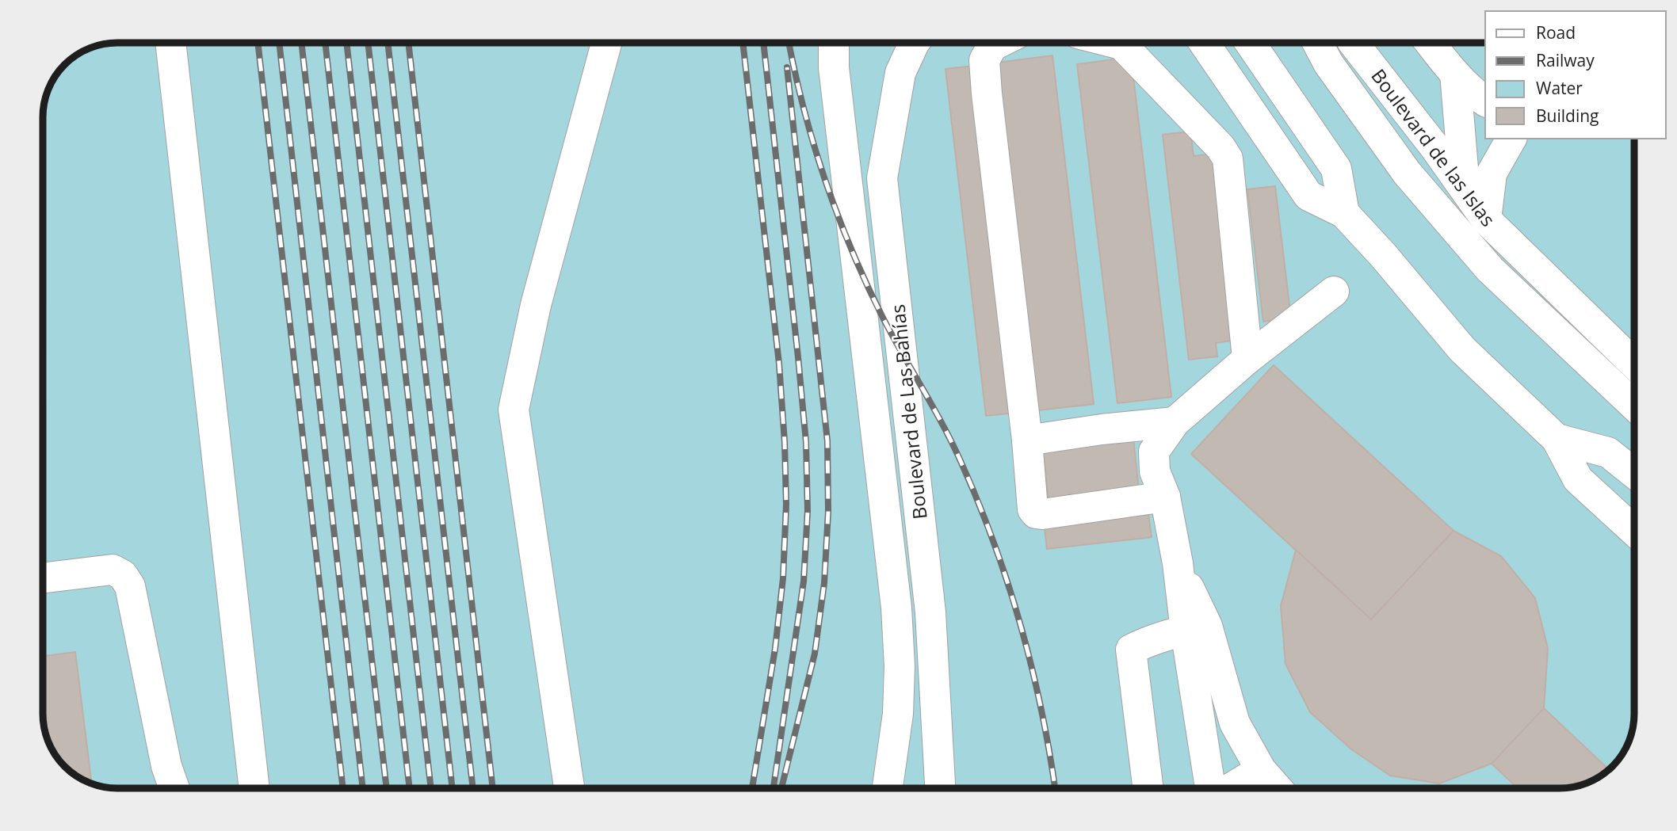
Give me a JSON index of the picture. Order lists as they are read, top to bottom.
{
  "streets": {
    "street": ["Boulevard de las Islas", "Boulevard de Las Bahías"]
  },
  "legend": [
    "Road",
    "Railway",
    "Water",
    "Building"
  ]
}
